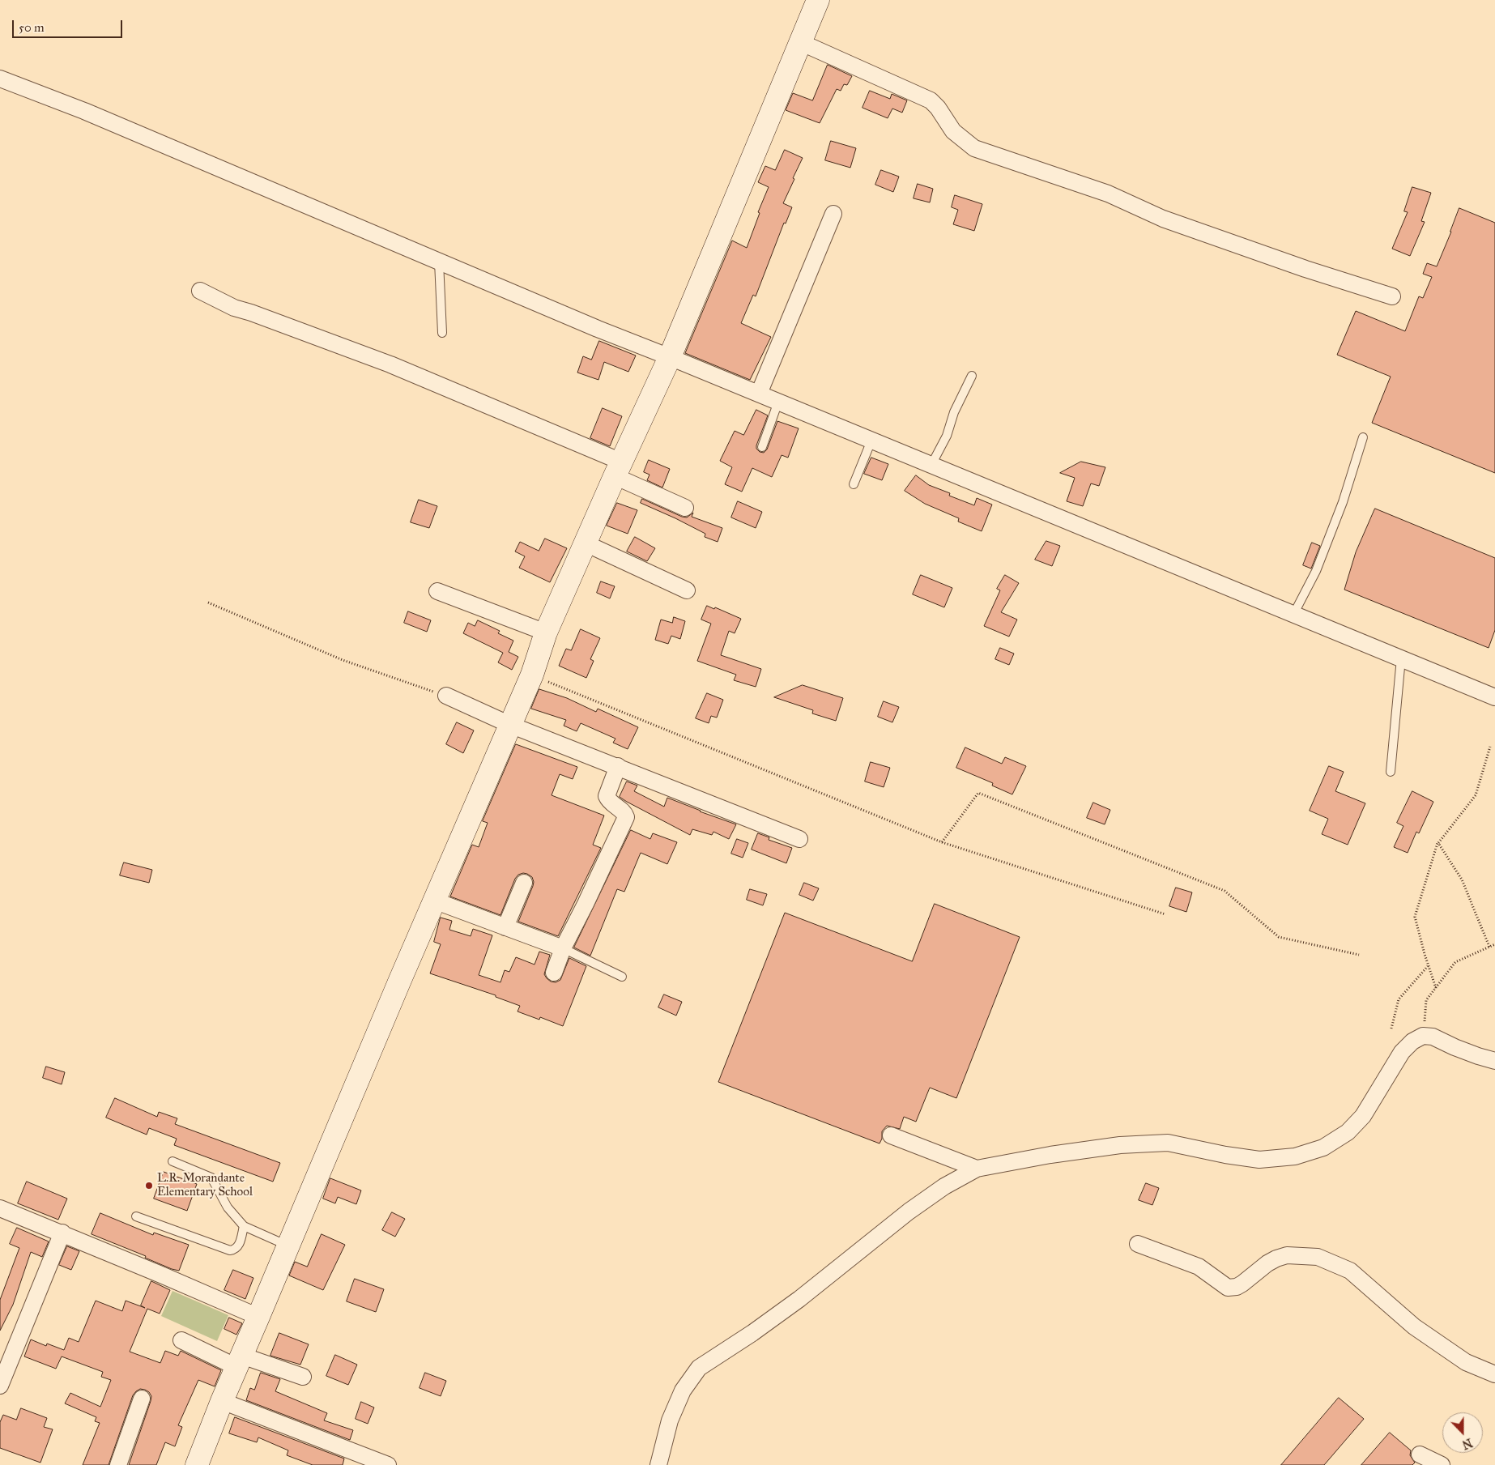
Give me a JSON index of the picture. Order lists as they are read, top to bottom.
{
  "places": ["L.R. Morandante Elementary School"],
  "scale_bar": "50 m",
  "north": "bottom"
}
